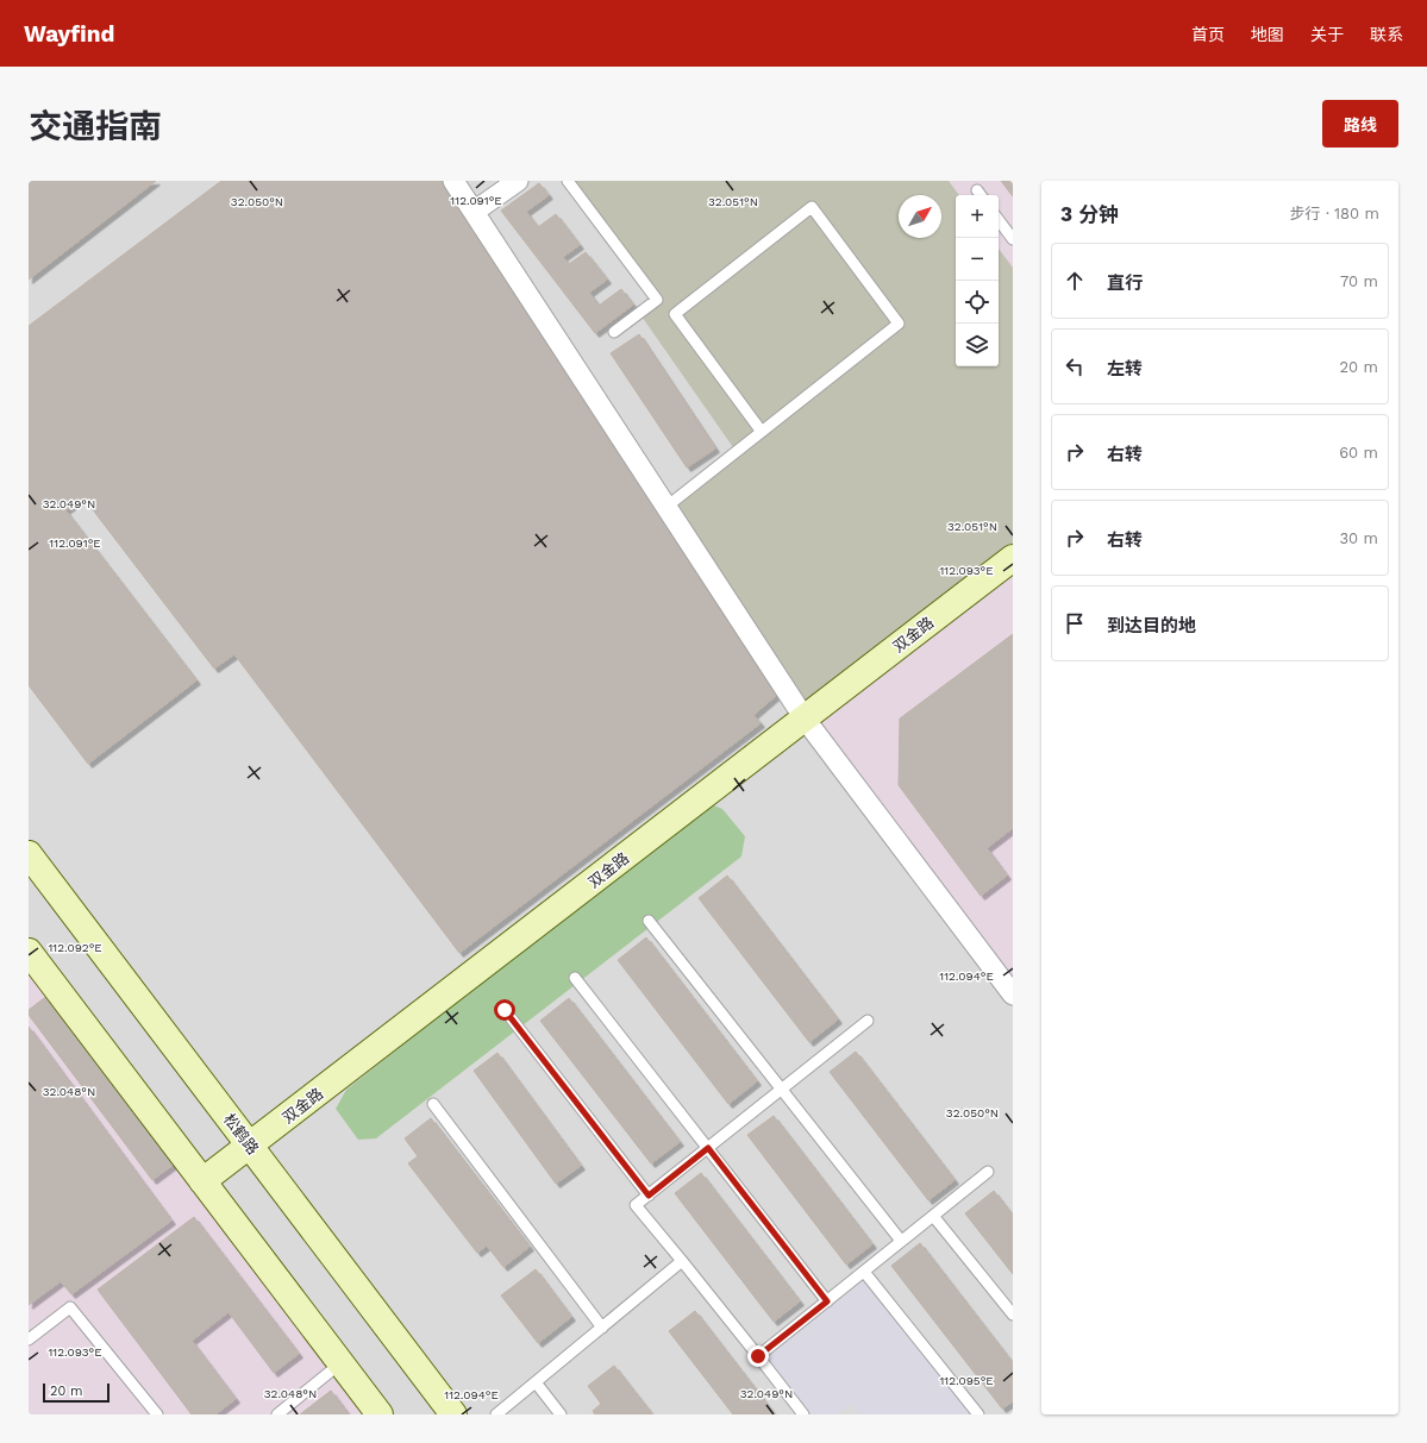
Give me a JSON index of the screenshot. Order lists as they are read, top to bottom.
{
  "streets": {
    "main road": ["双金路", "松鹤路"]
  },
  "crossings": [
    ["双金路", "松鹤路"]
  ],
  "scale_bar": "20 m",
  "north": "top right",
  "page": {
    "header": "Wayfind",
    "nav": [
      "首页",
      "地图",
      "关于",
      "联系"
    ],
    "title": "交通指南",
    "buttons": "路线",
    "heading": ["3 分钟", "步行 · 180 m"],
    "map_buttons": ["+", "−"],
    "list": [
      ["直行", "70 m"],
      ["左转", "20 m"],
      ["右转", "60 m"],
      ["右转", "30 m"],
      "到达目的地"
    ],
    "scale": "20 m"
  },
  "coordinates": [
    "112.091°E",
    "32.050°N",
    "32.051°N",
    "32.049°N",
    "112.093°E",
    "112.092°E",
    "112.094°E",
    "32.048°N",
    "112.095°E"
  ]
}
